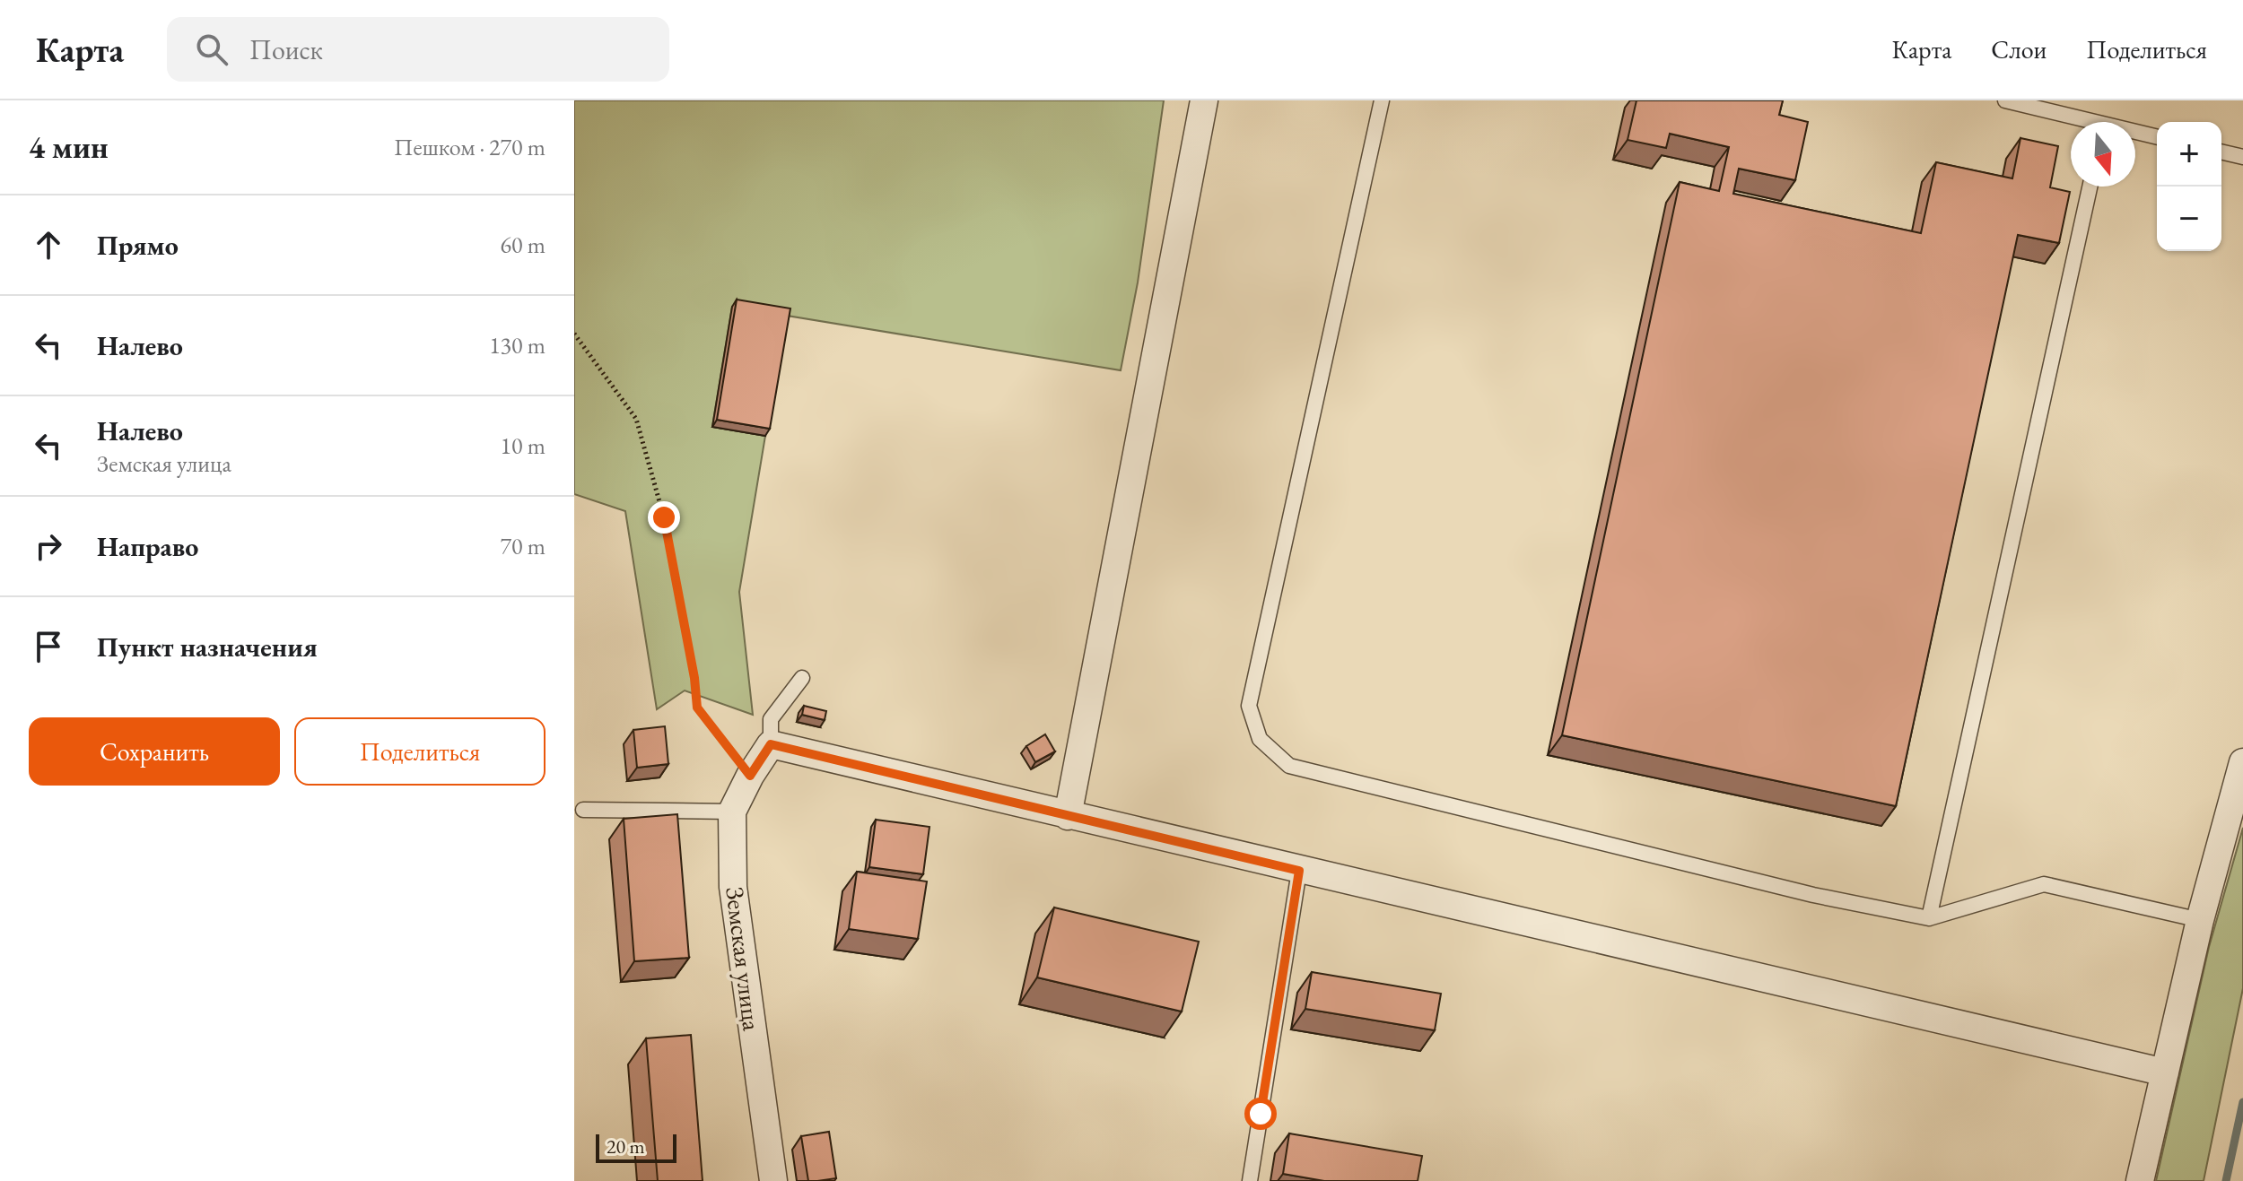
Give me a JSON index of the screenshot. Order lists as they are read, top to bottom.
{
  "streets": {
    "street": ["Земская улица"]
  },
  "scale_bar": "20 m",
  "north": "bottom",
  "page": {
    "header": "Карта",
    "search": "Поиск",
    "nav": ["Карта", "Слои", "Поделиться"],
    "heading": ["4 мин", "Пешком · 270 m"],
    "map_buttons": ["+", "−"],
    "list": [
      ["Прямо", "60 m"],
      ["Налево", "130 m"],
      ["Налево", "Земская улица", "10 m"],
      ["Направо", "70 m"],
      "Пункт назначения"
    ],
    "buttons": ["Сохранить", "Поделиться"],
    "scale": "20 m"
  }
}
